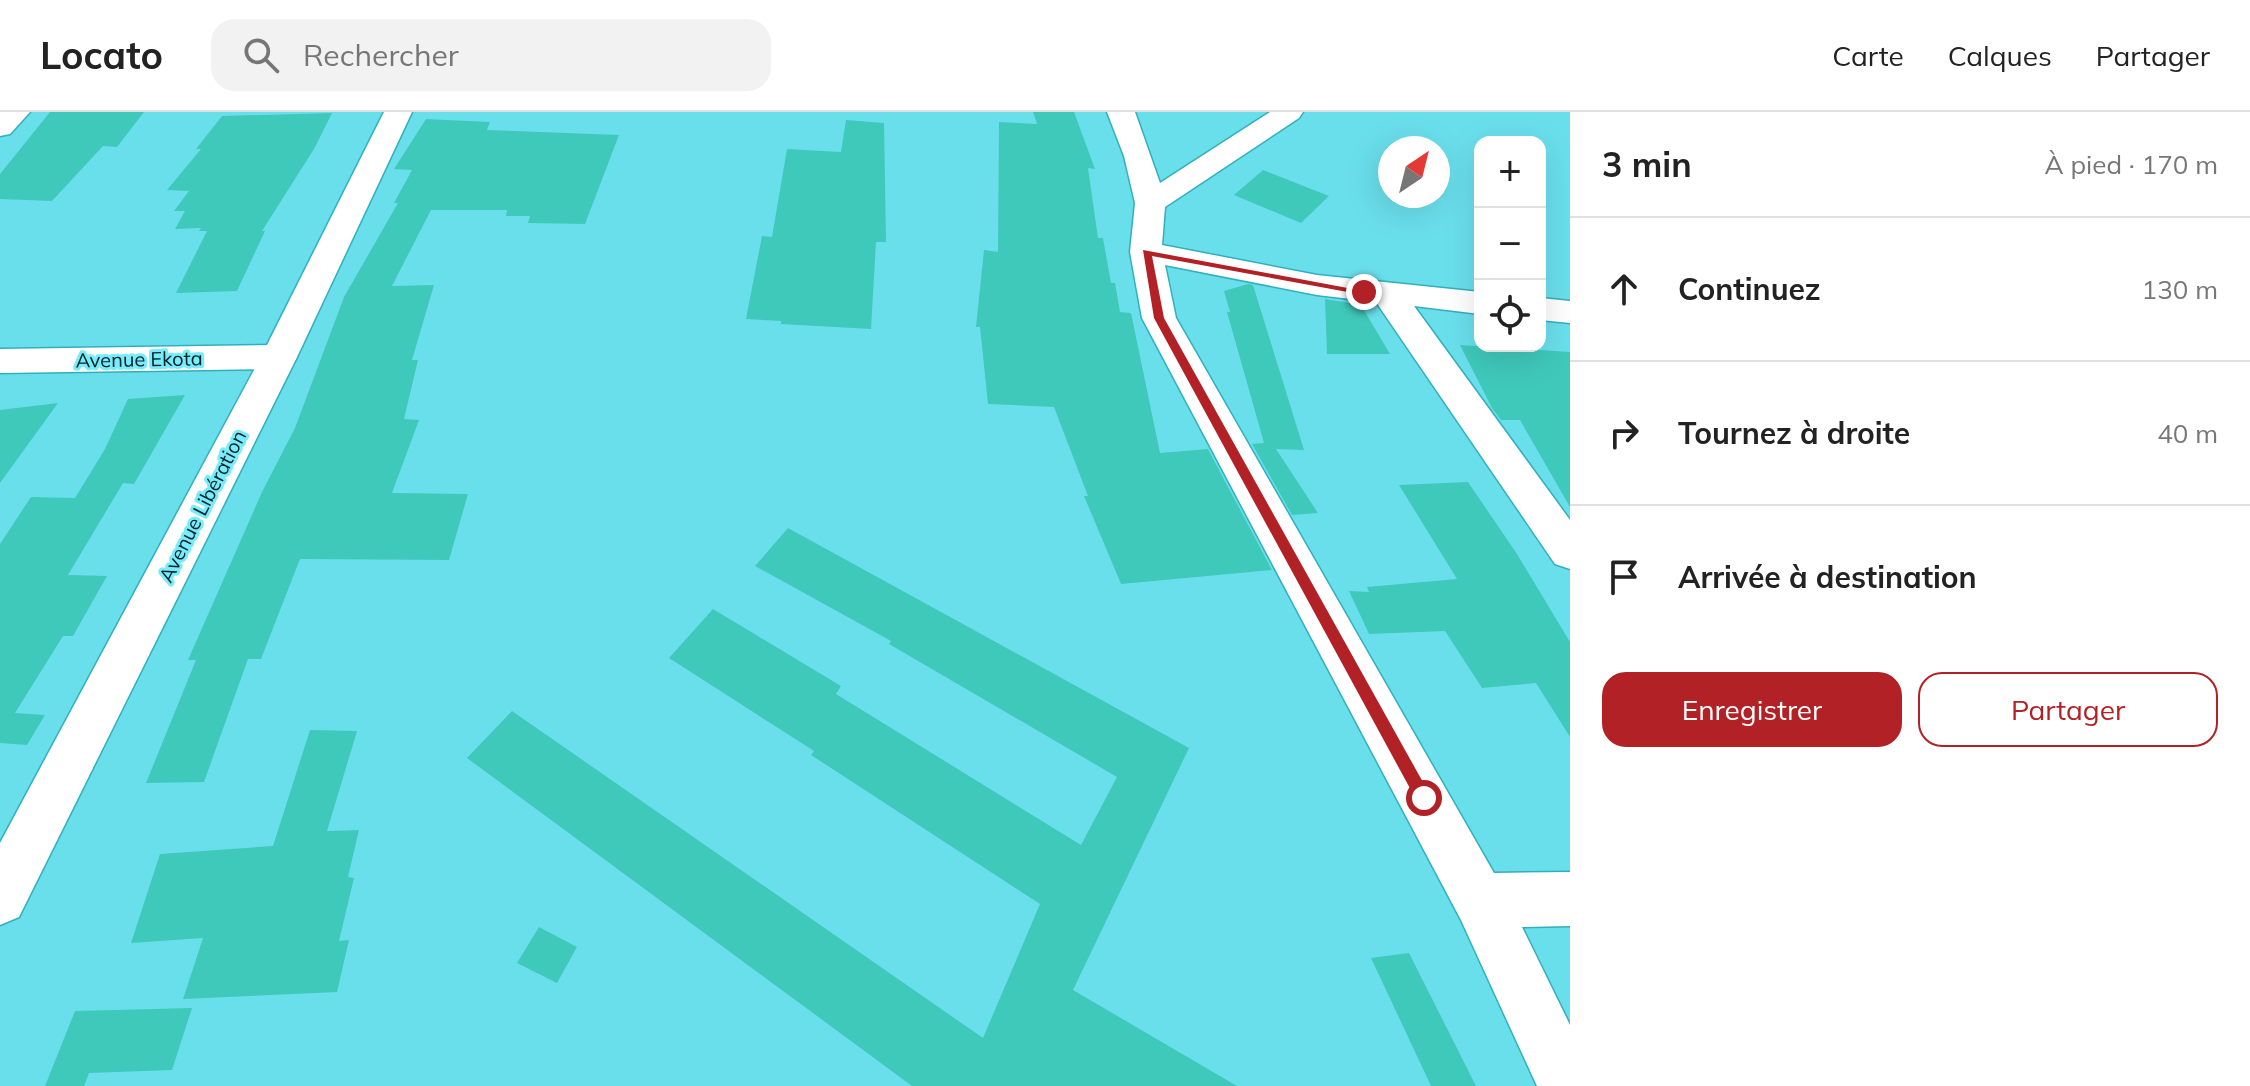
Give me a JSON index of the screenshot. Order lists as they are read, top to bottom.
{
  "streets": {
    "street": ["Avenue Ekota", "Avenue Libération"]
  },
  "crossings": [
    ["Avenue Ekota", "Avenue Libération"]
  ],
  "north": "top right",
  "page": {
    "header": "Locato",
    "search": "Rechercher",
    "nav": ["Carte", "Calques", "Partager"],
    "heading": ["3 min", "À pied · 170 m"],
    "map_buttons": ["+", "−"],
    "list": [
      ["Continuez", "130 m"],
      ["Tournez à droite", "40 m"],
      "Arrivée à destination"
    ],
    "buttons": ["Enregistrer", "Partager"]
  }
}
